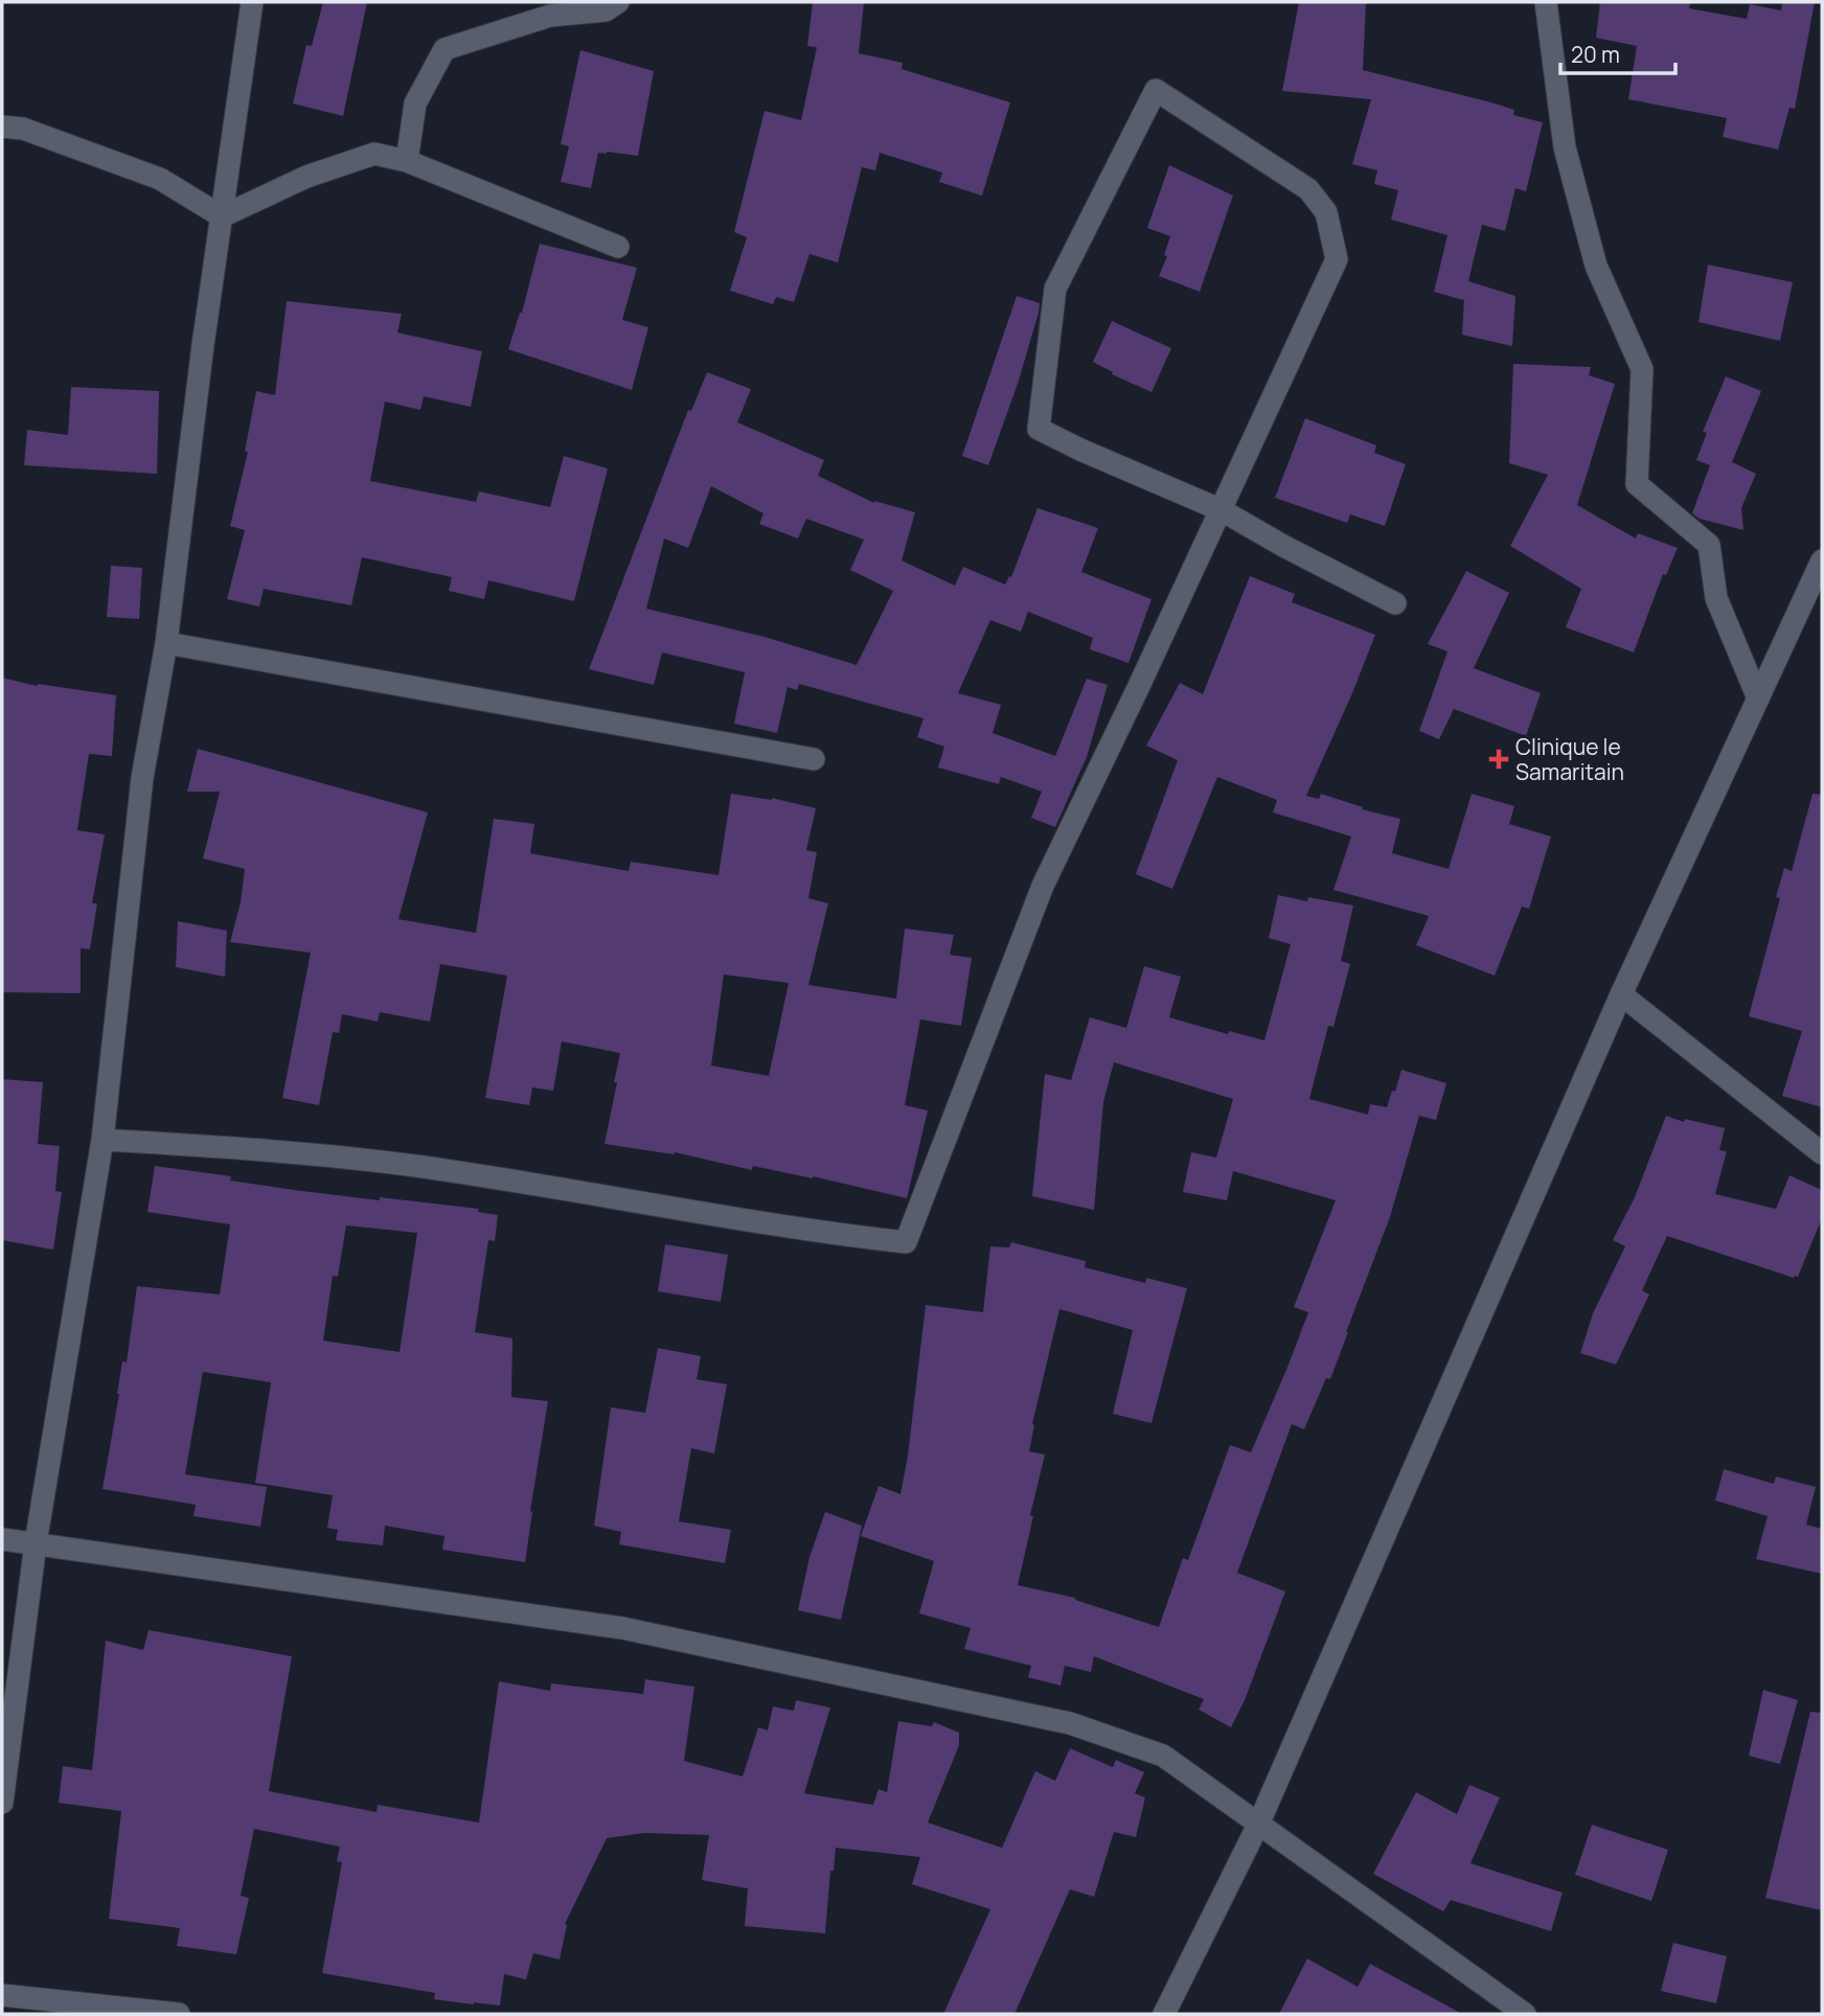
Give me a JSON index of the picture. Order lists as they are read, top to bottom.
{
  "places": {
    "health": ["Clinique le Samaritain"]
  },
  "scale_bar": "20 m"
}
